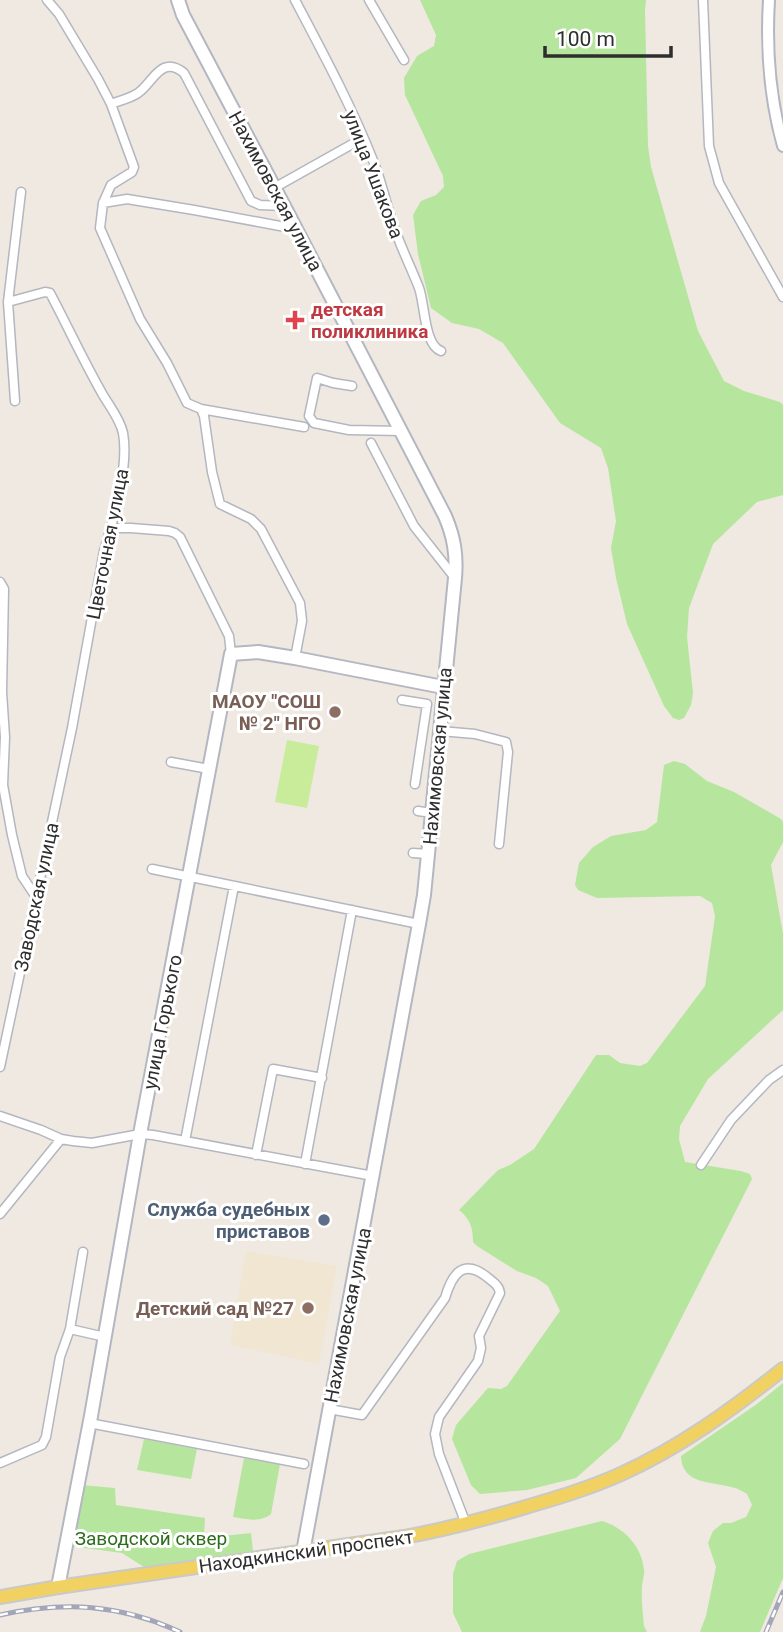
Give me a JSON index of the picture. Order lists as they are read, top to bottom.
{
  "streets": {
    "main road": ["Нахимовская улица", "улица Горького", "Находкинский проспект"],
    "street": ["улица Ушакова", "Цветочная улица", "Заводская улица"]
  },
  "crossings": [
    ["Нахимовская улица", "Находкинский проспект"],
    ["Цветочная улица", "Заводская улица"],
    ["Цветочная улица", "улица Горького"],
    ["улица Горького", "Находкинский проспект"]
  ],
  "parks": ["Заводской сквер"],
  "places": {
    "health": ["детская поликлиника"],
    "other": ["МАОУ \"СОШ № 2\" НГО", "Служба судебных приставов", "Детский сад №27"]
  },
  "scale_bar": "100 m"
}
